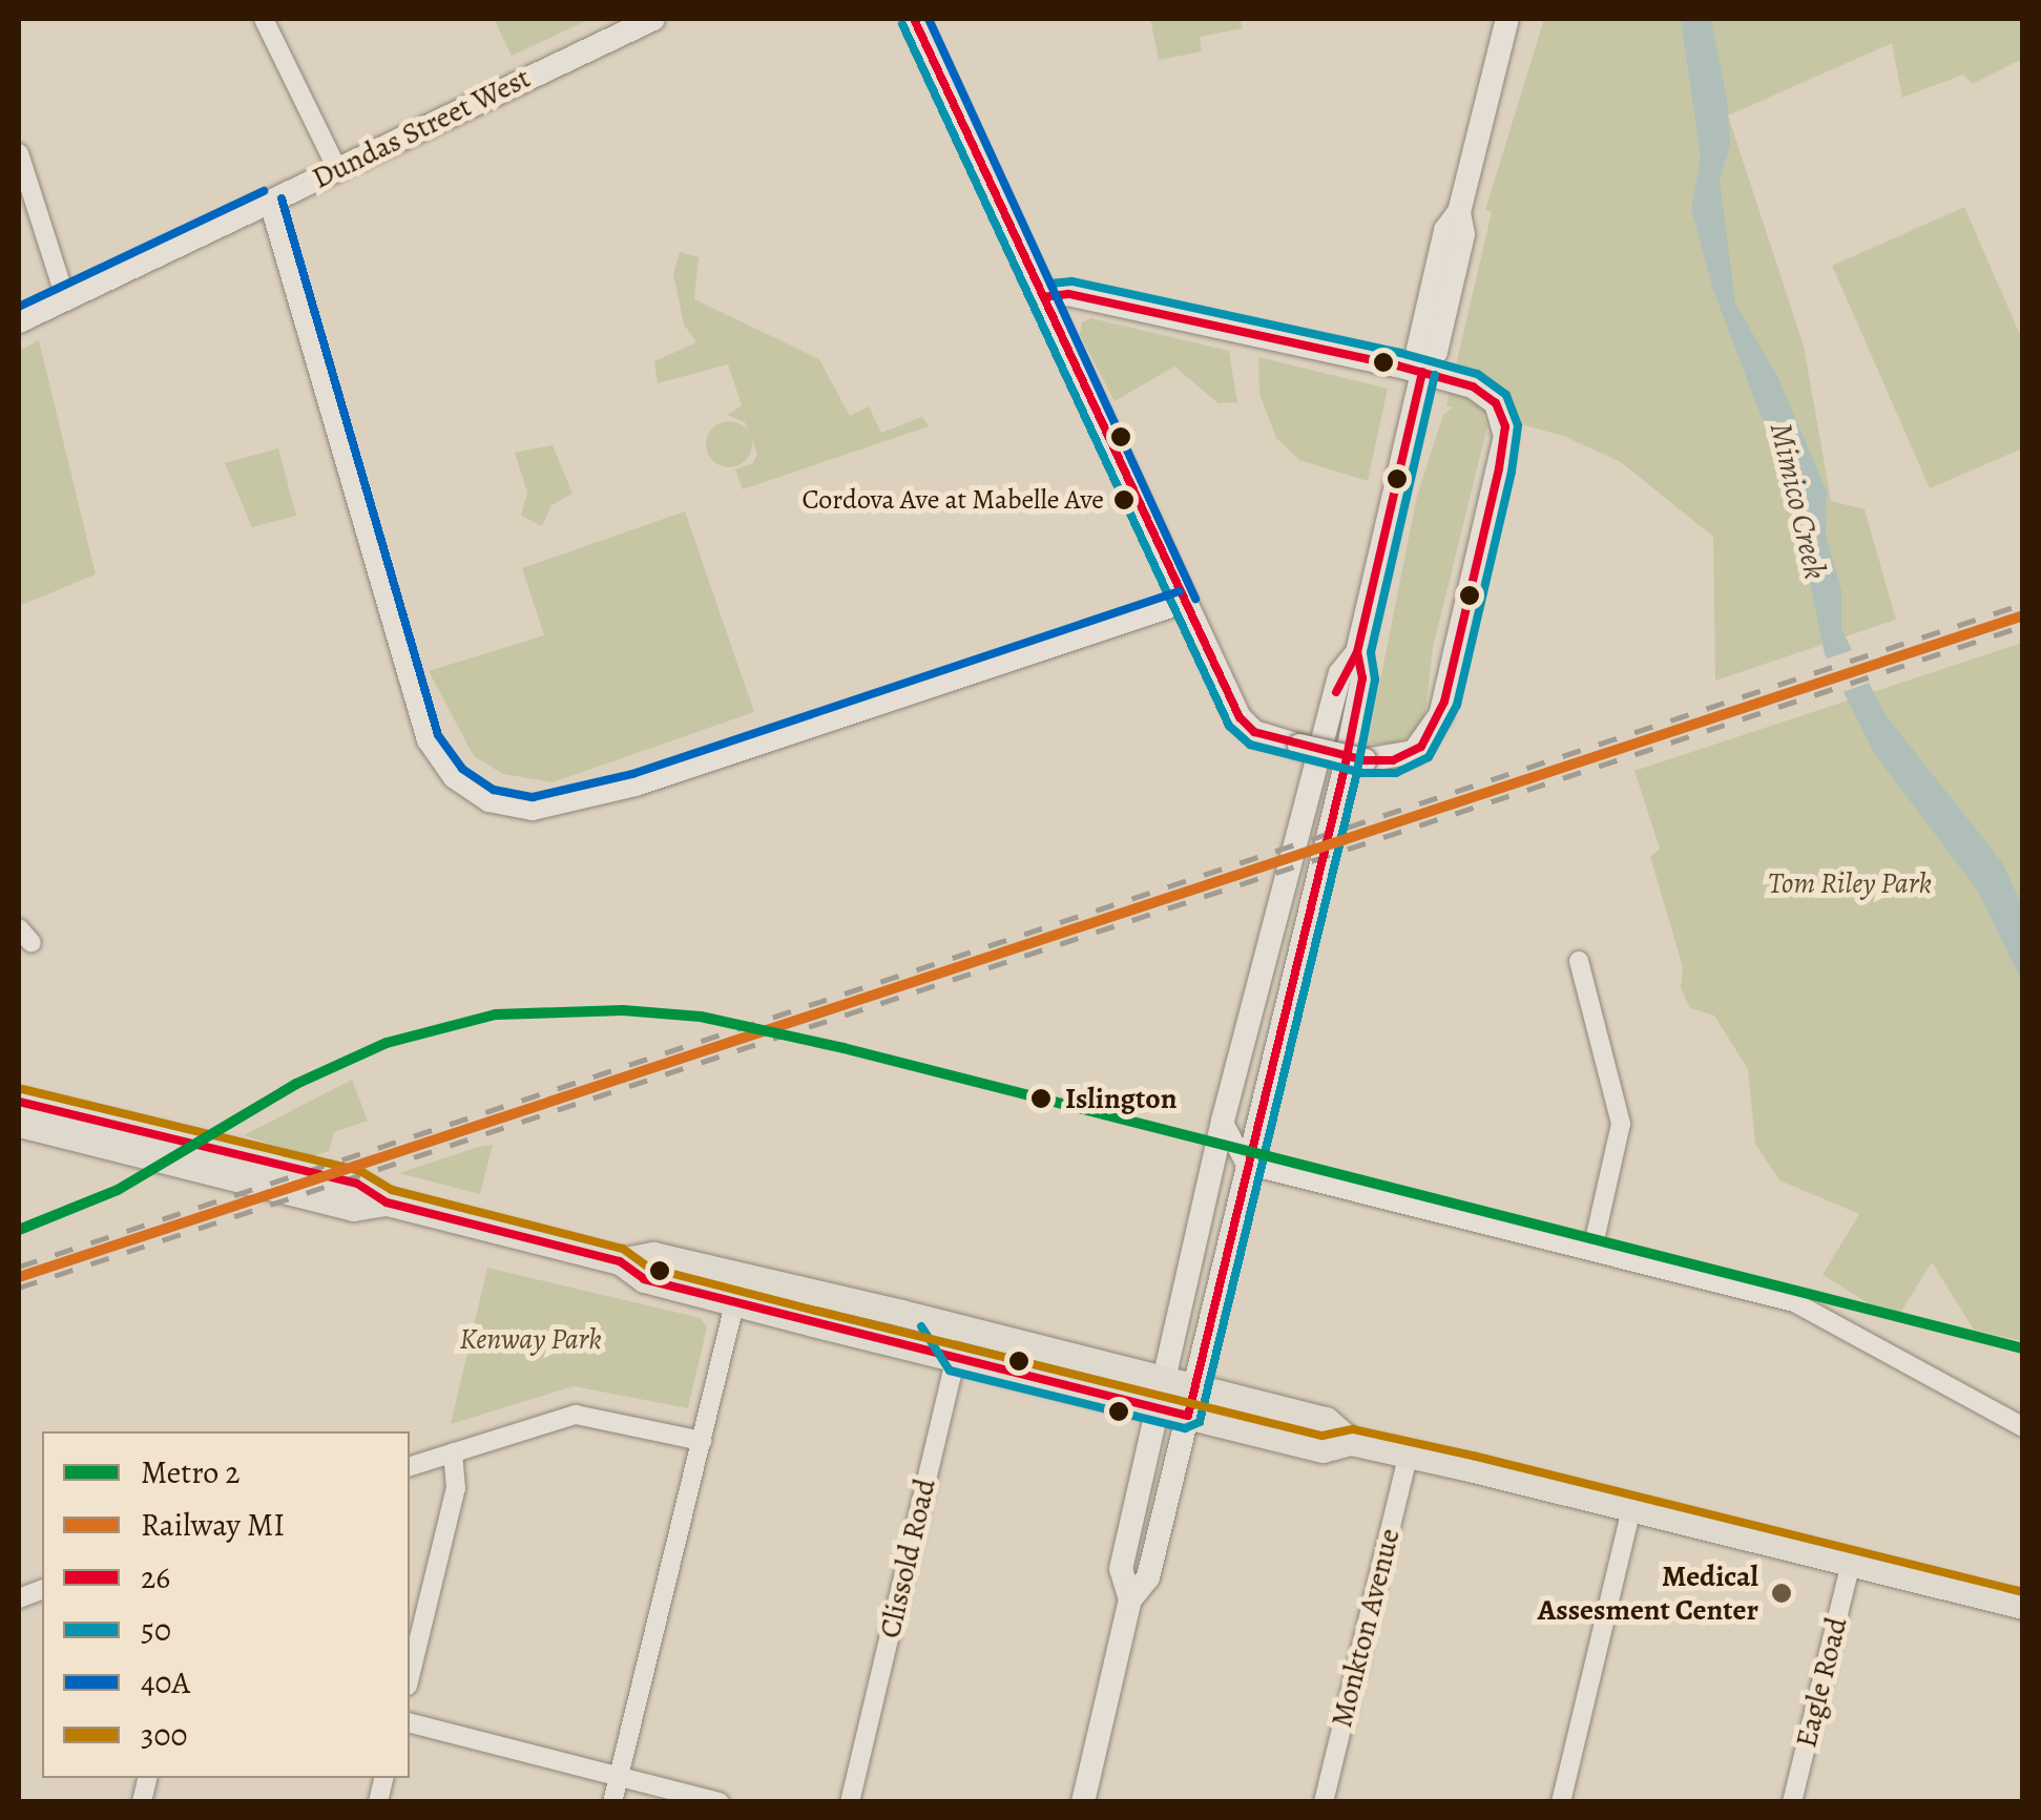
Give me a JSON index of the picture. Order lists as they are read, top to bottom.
{
  "streets": {
    "main road": ["Dundas Street West"],
    "street": ["Clissold Road", "Monkton Avenue", "Eagle Road"]
  },
  "water": ["Mimico Creek"],
  "parks": ["Tom Riley Park", "Kenway Park"],
  "places": ["Cordova Ave at Mabelle Ave", "Islington", "Medical Assesment Center"],
  "lines": [
    "transit line 26",
    "transit line 40A",
    "transit line 50",
    "rail line MI",
    "metro line 2",
    "transit line 300"
  ],
  "legend": [
    "Metro 2",
    "Railway MI",
    "26",
    "50",
    "40A",
    "300"
  ]
}
